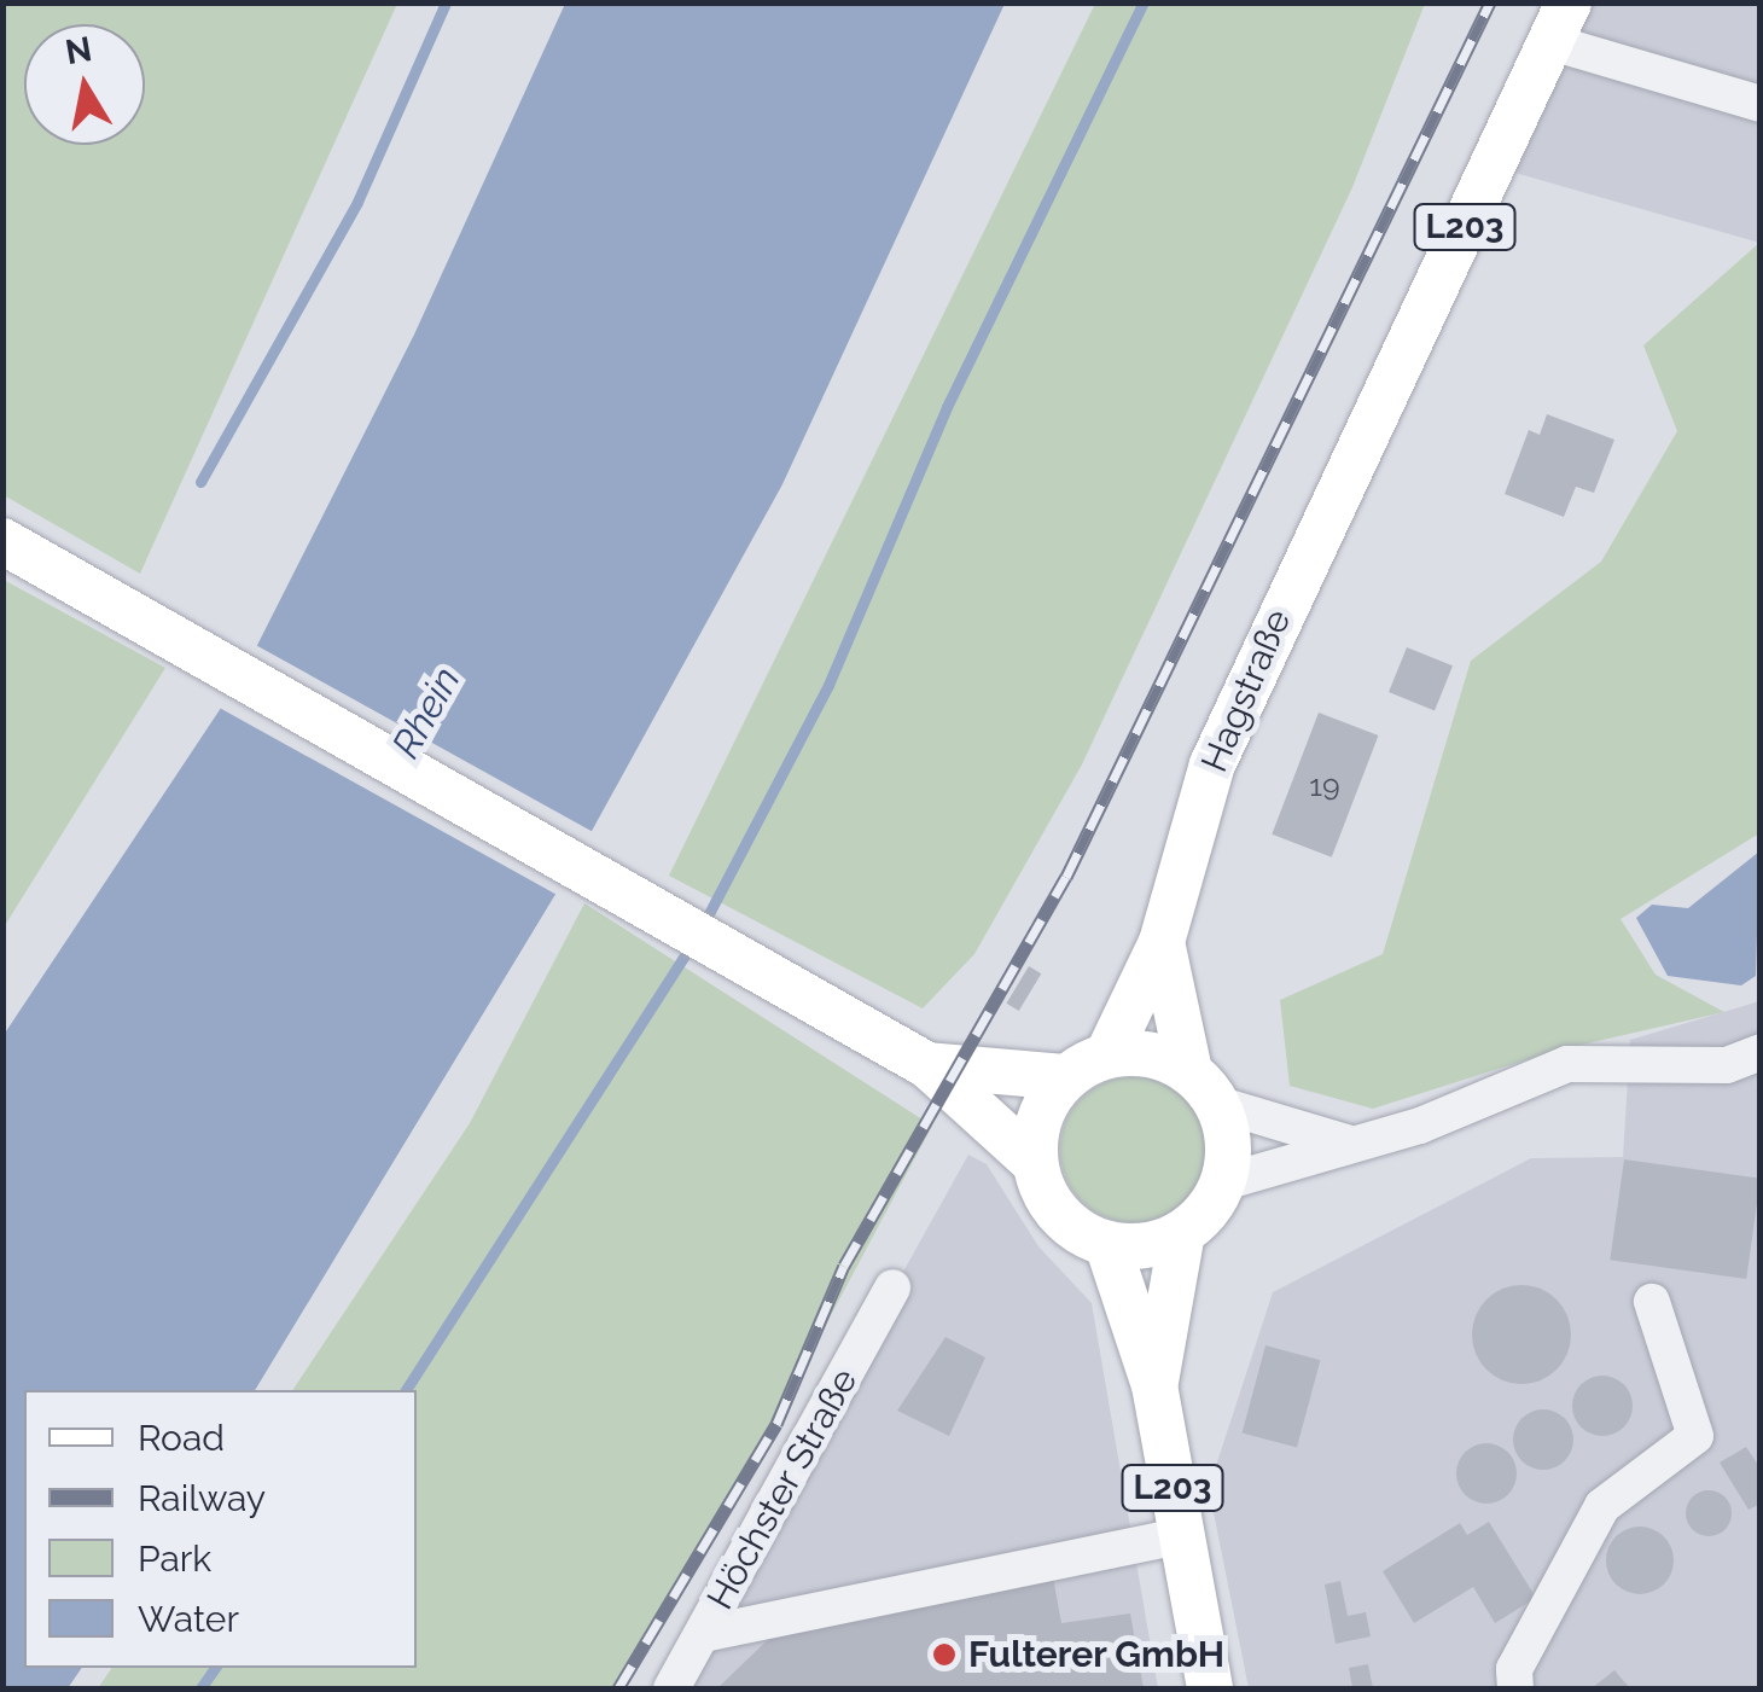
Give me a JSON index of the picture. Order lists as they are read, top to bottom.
{
  "streets": {
    "main road": ["L203", "Hagstraße"],
    "street": ["Höchster Straße"]
  },
  "crossings": [
    ["L203", "Hagstraße"]
  ],
  "water": ["Rhein"],
  "places": ["Fulterer GmbH"],
  "house_numbers": ["19"],
  "legend": [
    "Road",
    "Railway",
    "Park",
    "Water"
  ],
  "north": "top"
}
